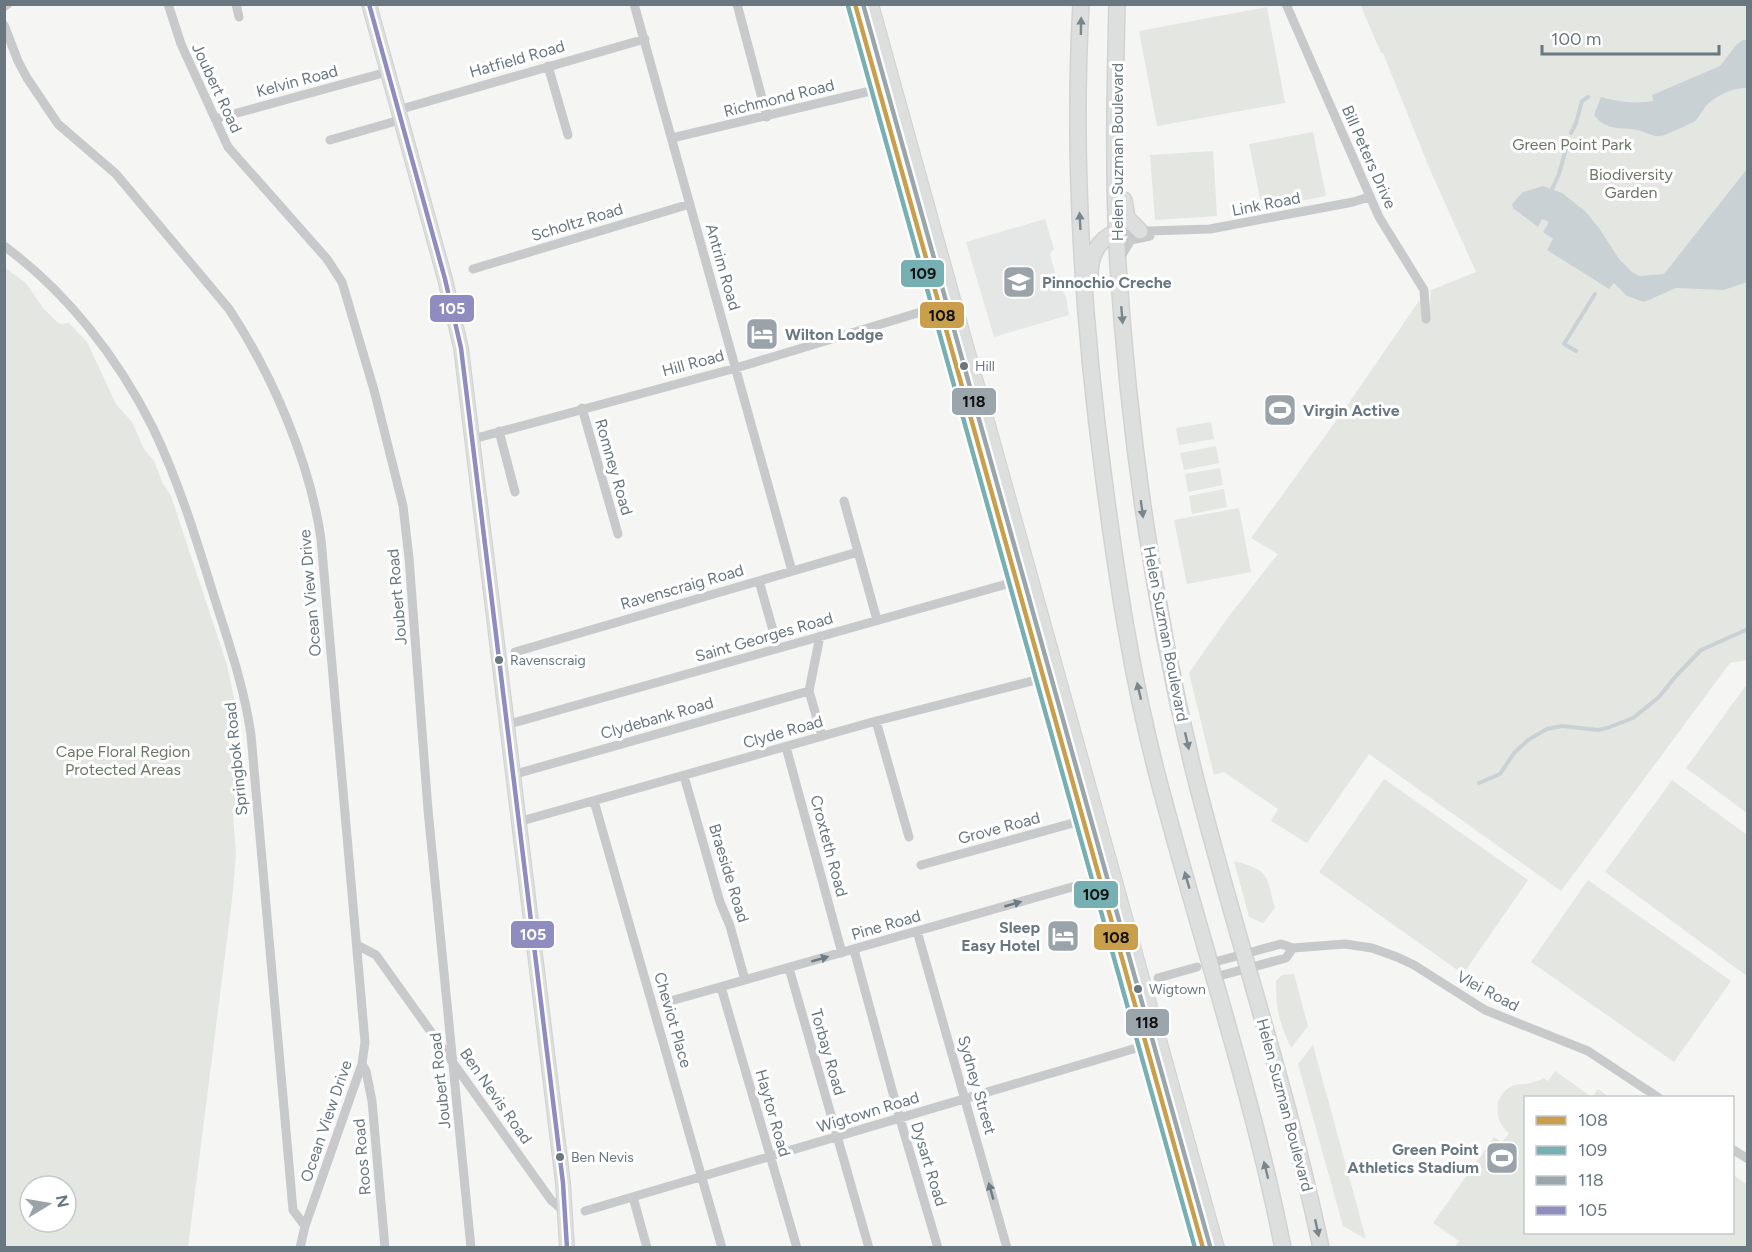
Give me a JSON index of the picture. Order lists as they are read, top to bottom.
{
  "streets": {
    "main road": ["Helen Suzman Boulevard"],
    "street": [
      "Hatfield Road",
      "Kelvin Road",
      "Joubert Road",
      "Richmond Road",
      "Bill Peters Drive",
      "Link Road",
      "Scholtz Road",
      "Antrim Road",
      "Hill Road",
      "Romney Road",
      "Ravenscraig Road",
      "Ocean View Drive",
      "Saint Georges Road",
      "Clydebank Road",
      "Clyde Road",
      "Springbok Road",
      "Grove Road",
      "Croxteth Road",
      "Braeside Road",
      "Pine Road",
      "Vlei Road",
      "Cheviot Place",
      "Torbay Road",
      "Sydney Street",
      "Ben Nevis Road",
      "Wigtown Road",
      "Haytor Road",
      "Roos Road",
      "Dysart Road"
    ]
  },
  "crossings": [
    ["Hatfield Road", "Antrim Road"],
    ["Kelvin Road", "Joubert Road"],
    ["Joubert Road", "Ben Nevis Road"],
    ["Richmond Road", "Antrim Road"],
    ["Helen Suzman Boulevard", "Link Road"],
    ["Helen Suzman Boulevard", "Vlei Road"],
    ["Bill Peters Drive", "Link Road"],
    ["Scholtz Road", "Antrim Road"],
    ["Antrim Road", "Hill Road"],
    ["Antrim Road", "Ravenscraig Road"],
    ["Hill Road", "Romney Road"],
    ["Ocean View Drive", "Springbok Road"],
    ["Ocean View Drive", "Ben Nevis Road"],
    ["Ocean View Drive", "Roos Road"],
    ["Clyde Road", "Croxteth Road"],
    ["Clyde Road", "Braeside Road"],
    ["Clyde Road", "Cheviot Place"],
    ["Croxteth Road", "Pine Road"],
    ["Braeside Road", "Pine Road"],
    ["Pine Road", "Torbay Road"],
    ["Pine Road", "Sydney Street"],
    ["Pine Road", "Haytor Road"],
    ["Pine Road", "Dysart Road"],
    ["Cheviot Place", "Wigtown Road"],
    ["Torbay Road", "Wigtown Road"],
    ["Sydney Street", "Wigtown Road"],
    ["Wigtown Road", "Haytor Road"],
    ["Wigtown Road", "Dysart Road"]
  ],
  "one_way": ["Pine Road", "Sydney Street"],
  "parks": ["Green Point Park", "Biodiversity Garden", "Cape Floral Region Protected Areas"],
  "places": {
    "school or university": ["Pinnochio Creche"],
    "hotel": ["Wilton Lodge", "Sleep Easy Hotel"],
    "other": [
      "Hill",
      "Ravenscraig",
      "Wigtown",
      "Ben Nevis"
    ],
    "sports": ["Virgin Active", "Green Point Athletics Stadium"]
  },
  "lines": [
    "transit line 108",
    "transit line 118",
    "transit line 105",
    "transit line 109"
  ],
  "legend": [
    "108",
    "109",
    "118",
    "105"
  ],
  "scale_bar": "100 m",
  "north": "right"
}
